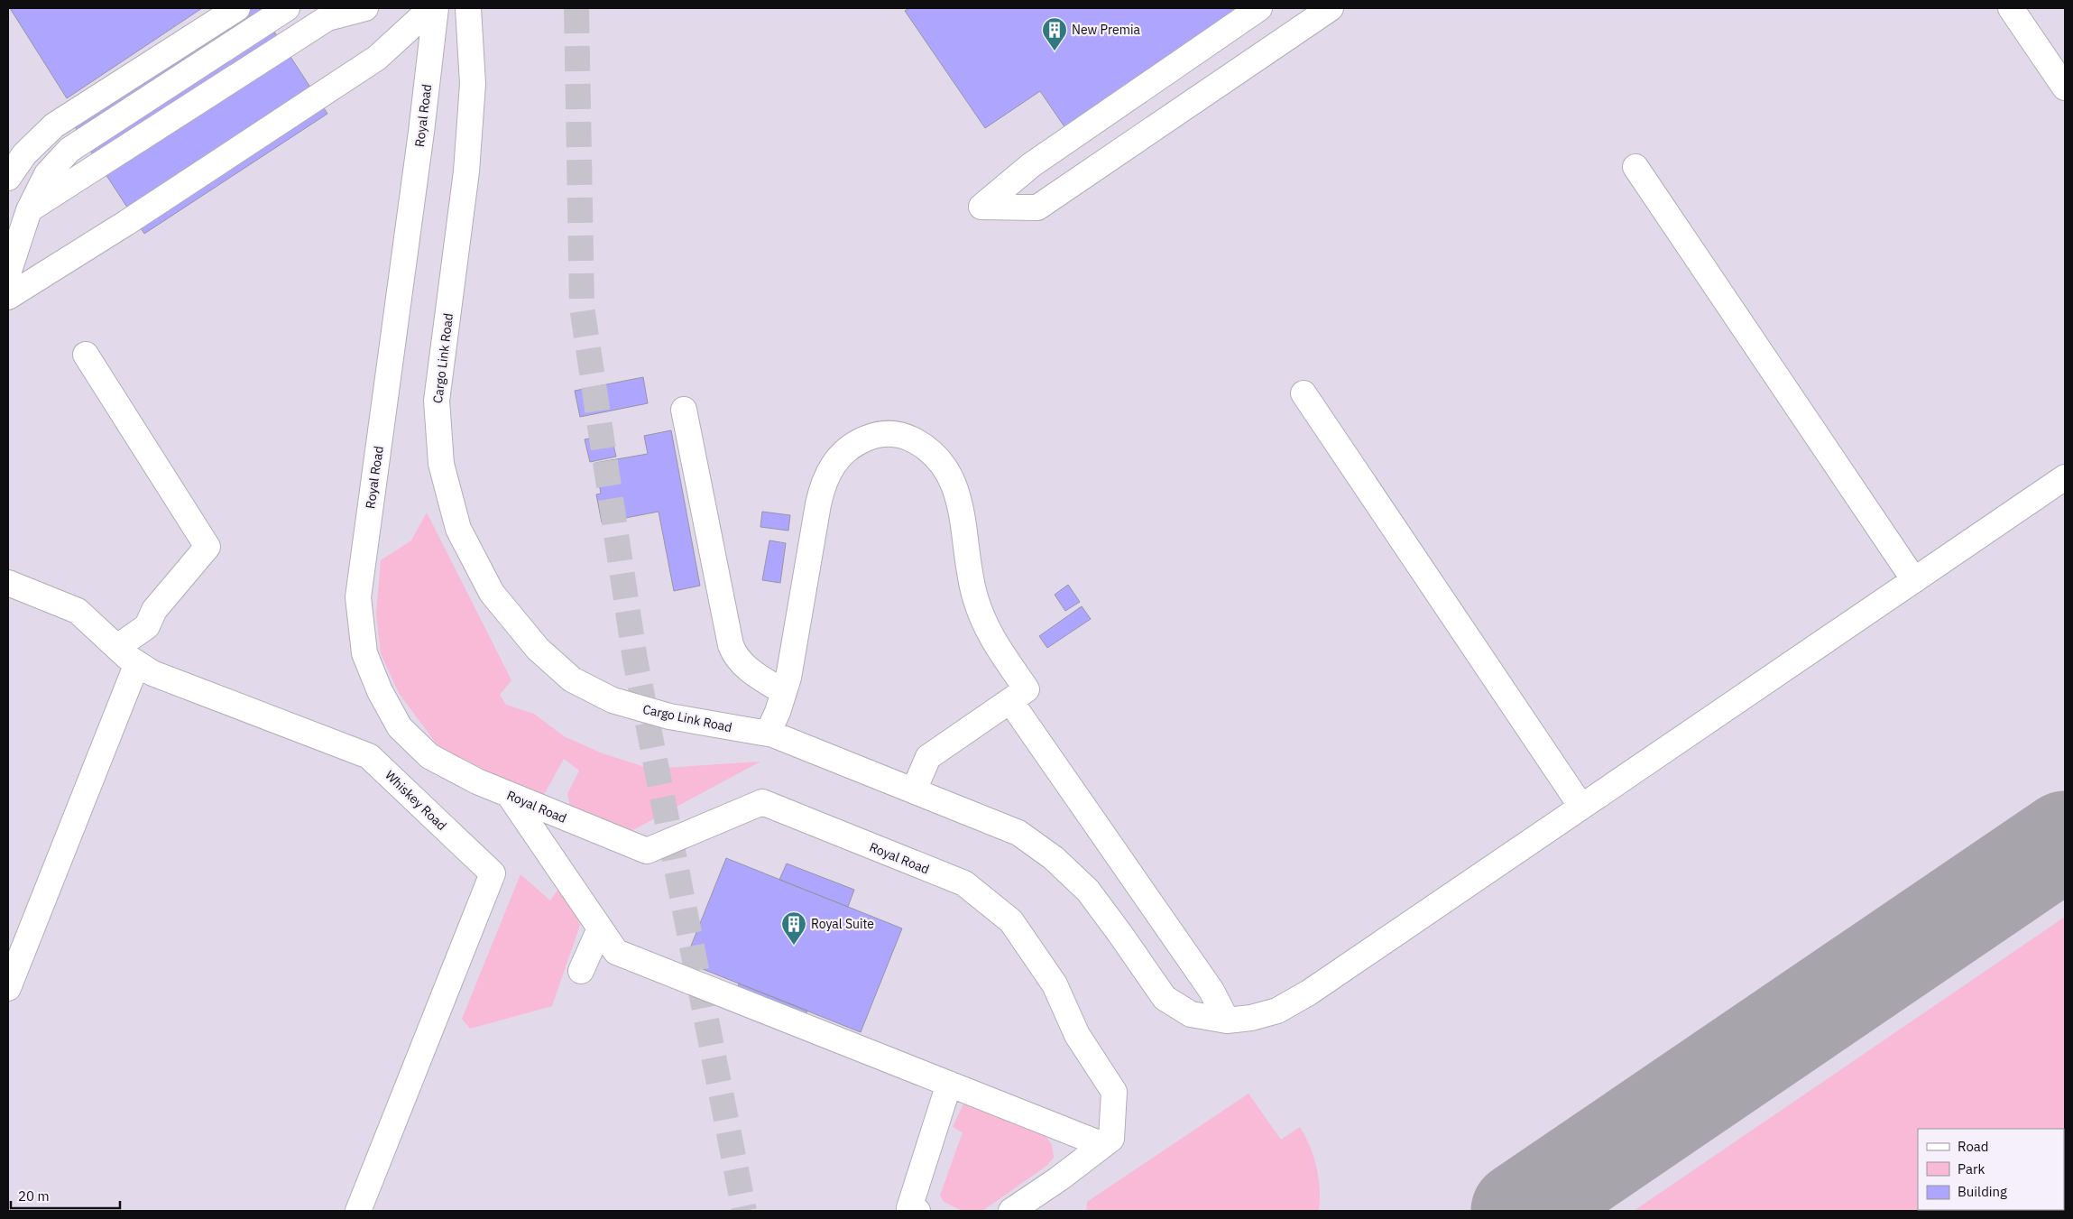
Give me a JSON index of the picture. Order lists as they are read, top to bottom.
{
  "streets": {
    "lane": ["Royal Road", "Cargo Link Road", "Whiskey Road"]
  },
  "places": {
    "building": ["New Premia", "Royal Suite"]
  },
  "legend": ["Road", "Park", "Building"],
  "scale_bar": "20 m"
}
